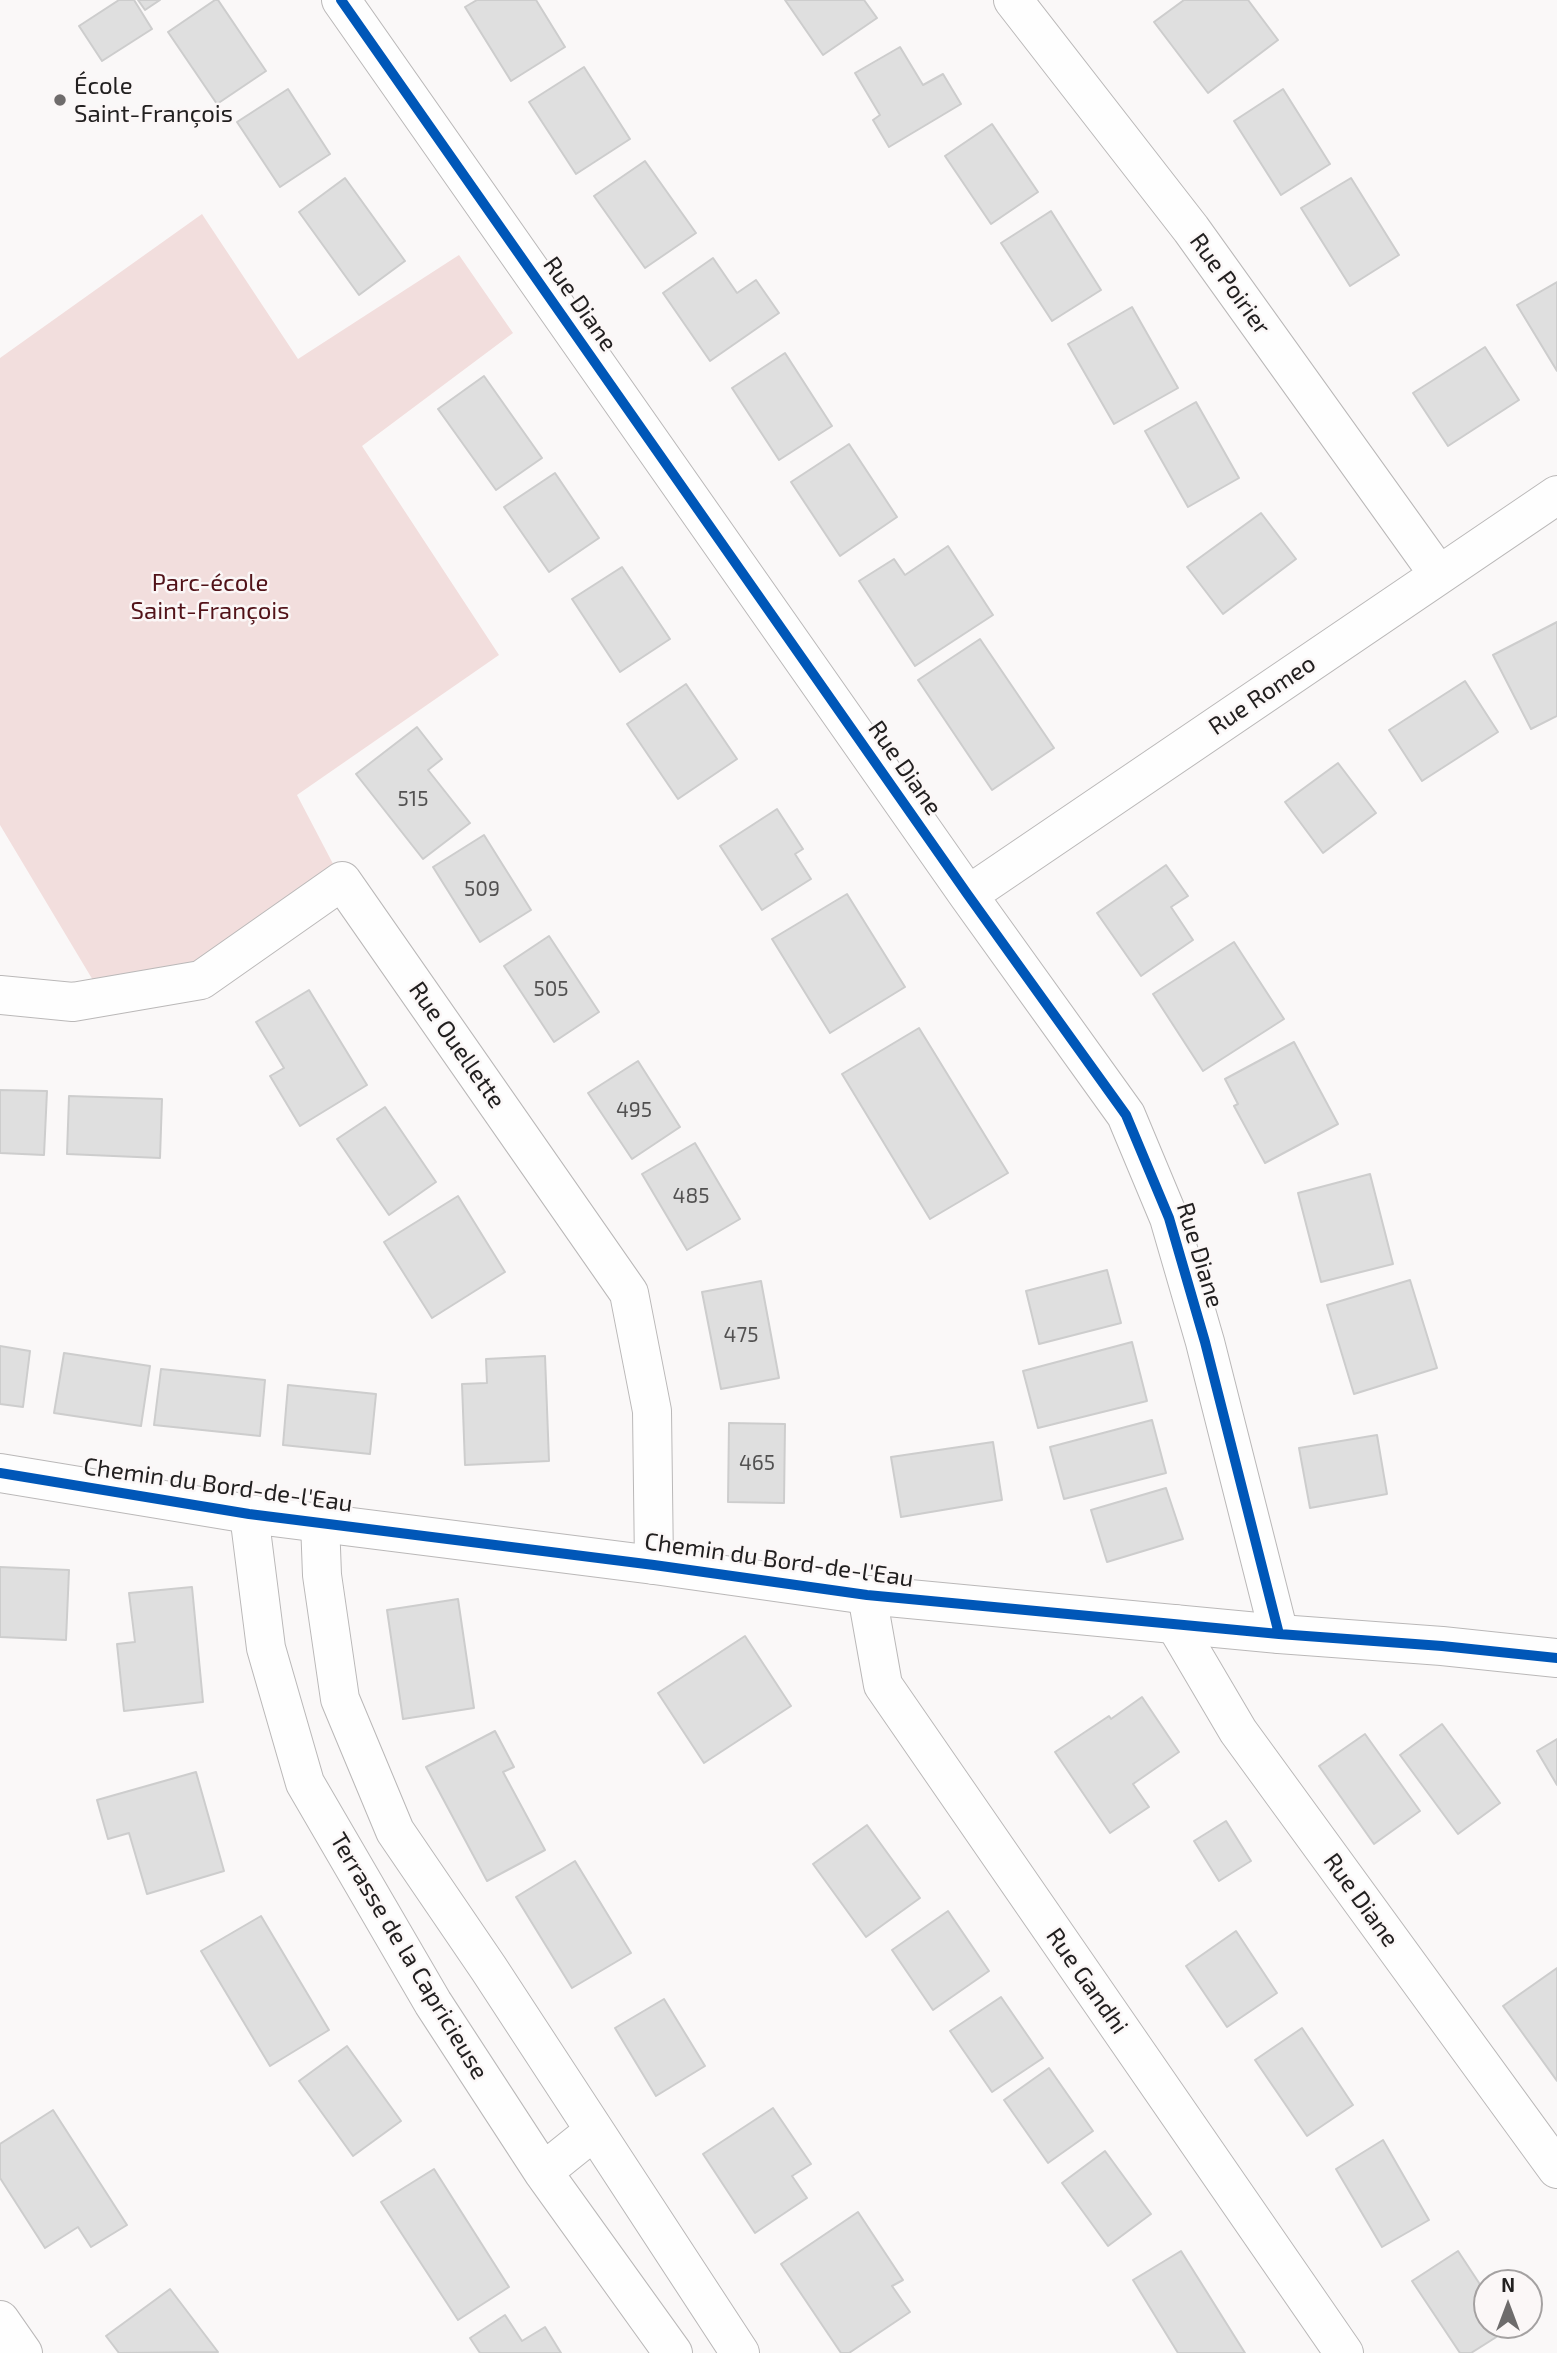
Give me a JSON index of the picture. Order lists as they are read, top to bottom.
{
  "streets": {
    "street": [
      "Rue Poirier",
      "Rue Diane",
      "Rue Romeo",
      "Rue Ouellette",
      "Chemin du Bord-de-l'Eau",
      "Terrasse de la Capricieuse",
      "Rue Gandhi"
    ]
  },
  "crossings": [
    ["Rue Poirier", "Rue Romeo"],
    ["Rue Diane", "Rue Romeo"],
    ["Rue Diane", "Chemin du Bord-de-l'Eau"],
    ["Rue Ouellette", "Chemin du Bord-de-l'Eau"],
    ["Chemin du Bord-de-l'Eau", "Terrasse de la Capricieuse"],
    ["Chemin du Bord-de-l'Eau", "Rue Gandhi"]
  ],
  "parks": ["Parc-école Saint-François"],
  "places": ["École Saint-François"],
  "house_numbers": [
    "515",
    "509",
    "505",
    "495",
    "485",
    "475",
    "465"
  ],
  "north": "top"
}
